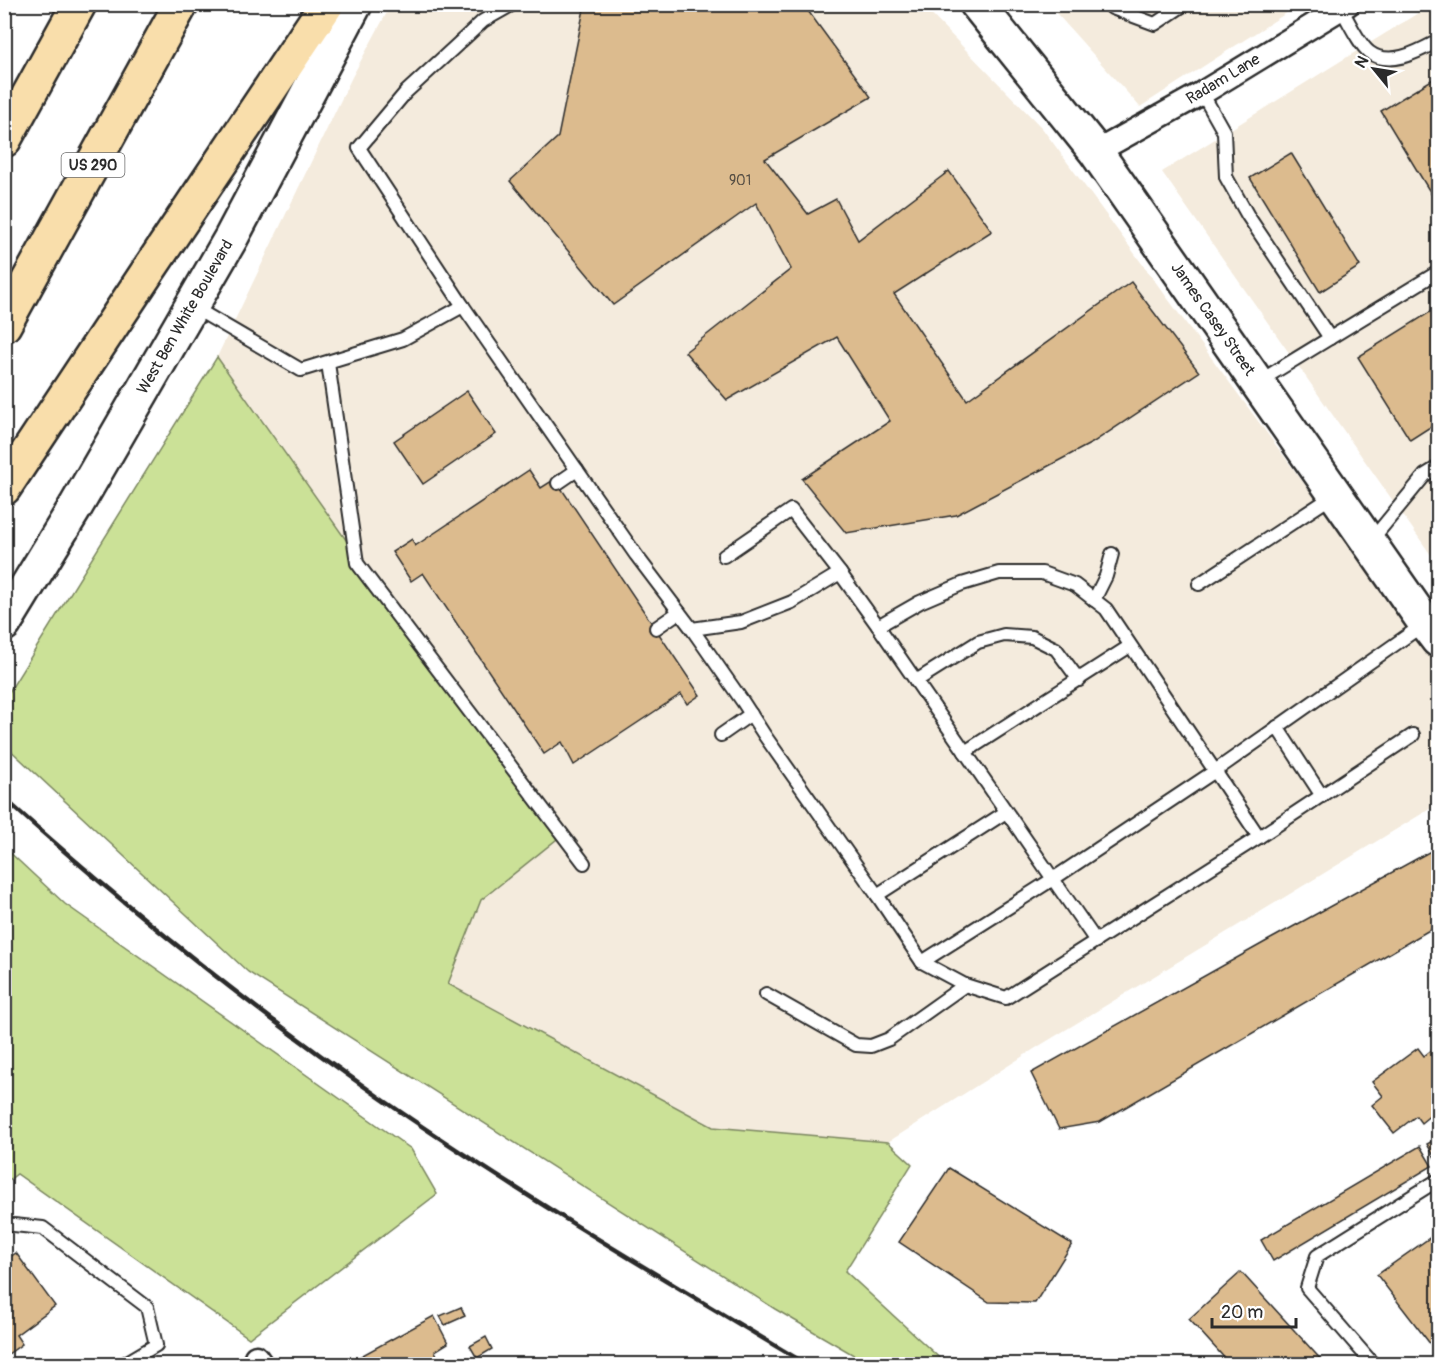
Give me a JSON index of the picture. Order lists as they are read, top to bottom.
{
  "streets": {
    "highway": ["US 290"],
    "street": ["Radam Lane", "West Ben White Boulevard", "James Casey Street"]
  },
  "crossings": [
    ["Radam Lane", "James Casey Street"]
  ],
  "house_numbers": ["901"],
  "scale_bar": "20 m",
  "north": "top left"
}
